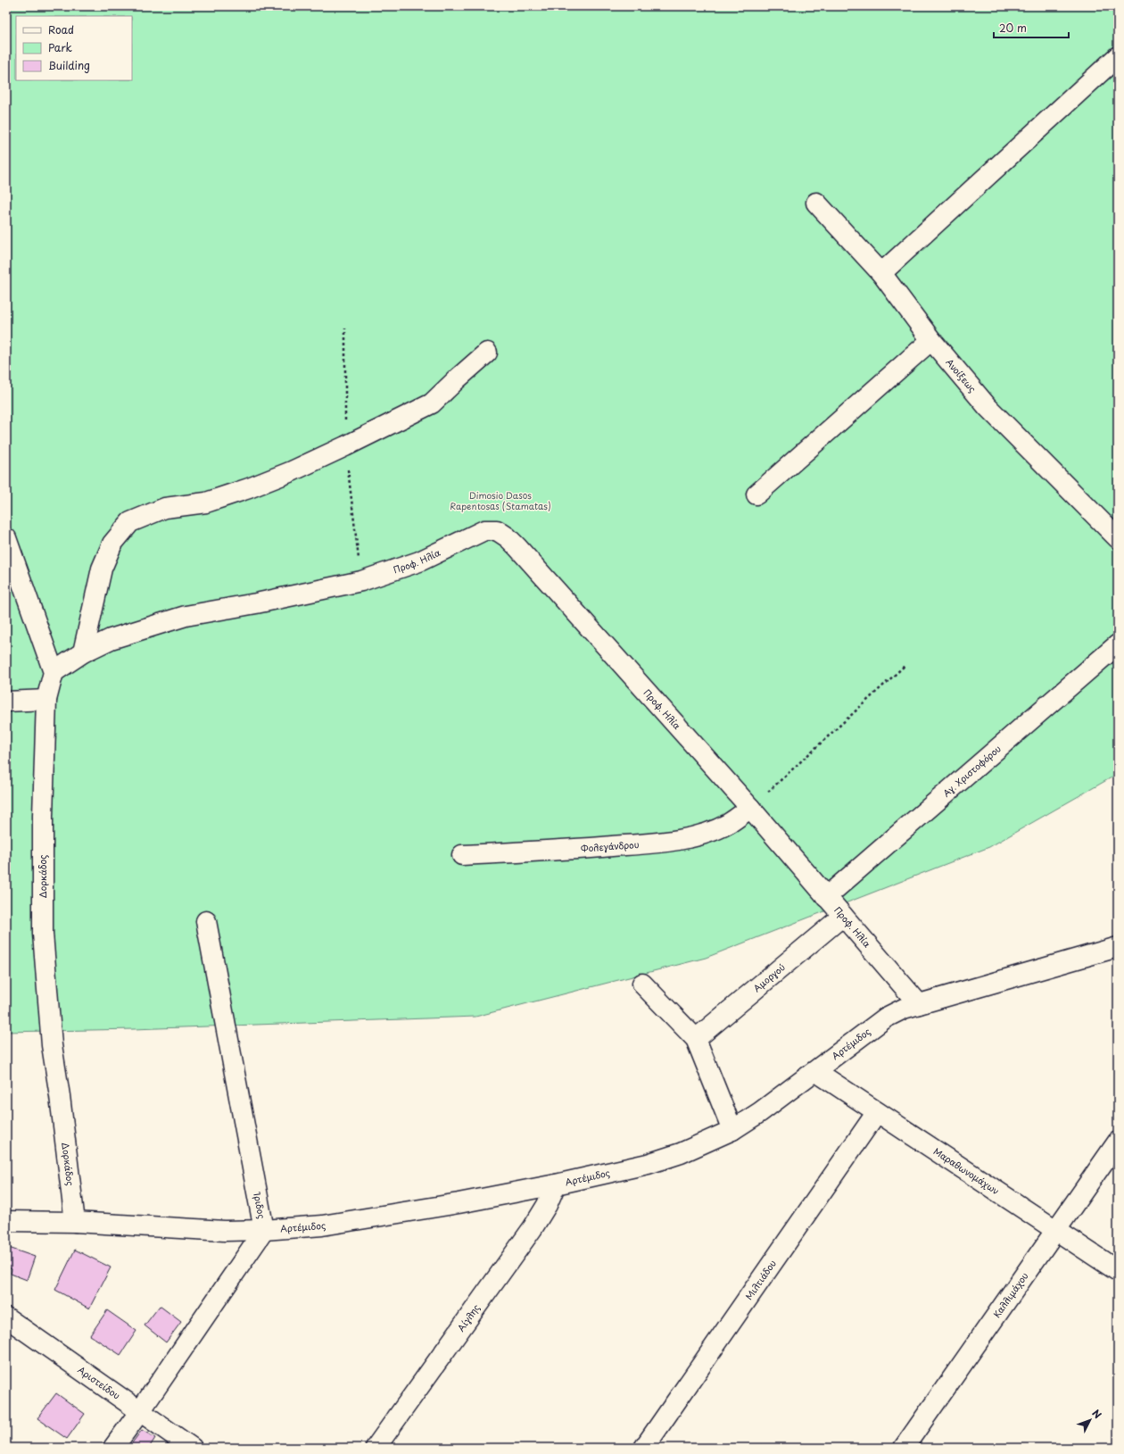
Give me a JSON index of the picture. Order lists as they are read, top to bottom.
{
  "streets": {
    "street": [
      "Ανοίξεως",
      "Προφ. Ηλία",
      "Αγ. Χριστοφόρου",
      "Φολεγάνδρου",
      "Δορκάδος",
      "Αμοργού",
      "Αρτέμιδος",
      "Μαραθωνομάχων",
      "Ίριδος",
      "Μιλτιάδου",
      "Καλλιμάχου",
      "Αίγλης",
      "Αριστείδου"
    ]
  },
  "crossings": [
    ["Προφ. Ηλία", "Αγ. Χριστοφόρου"],
    ["Προφ. Ηλία", "Φολεγάνδρου"],
    ["Προφ. Ηλία", "Δορκάδος"],
    ["Προφ. Ηλία", "Αμοργού"],
    ["Προφ. Ηλία", "Αρτέμιδος"],
    ["Δορκάδος", "Αρτέμιδος"],
    ["Αρτέμιδος", "Μαραθωνομάχων"],
    ["Αρτέμιδος", "Ίριδος"],
    ["Αρτέμιδος", "Αίγλης"],
    ["Μαραθωνομάχων", "Μιλτιάδου"],
    ["Μαραθωνομάχων", "Καλλιμάχου"],
    ["Ίριδος", "Αριστείδου"]
  ],
  "parks": ["Dimosio Dasos Rapentosas (Stamatas)"],
  "legend": ["Road", "Park", "Building"],
  "scale_bar": "20 m",
  "north": "top right"
}
